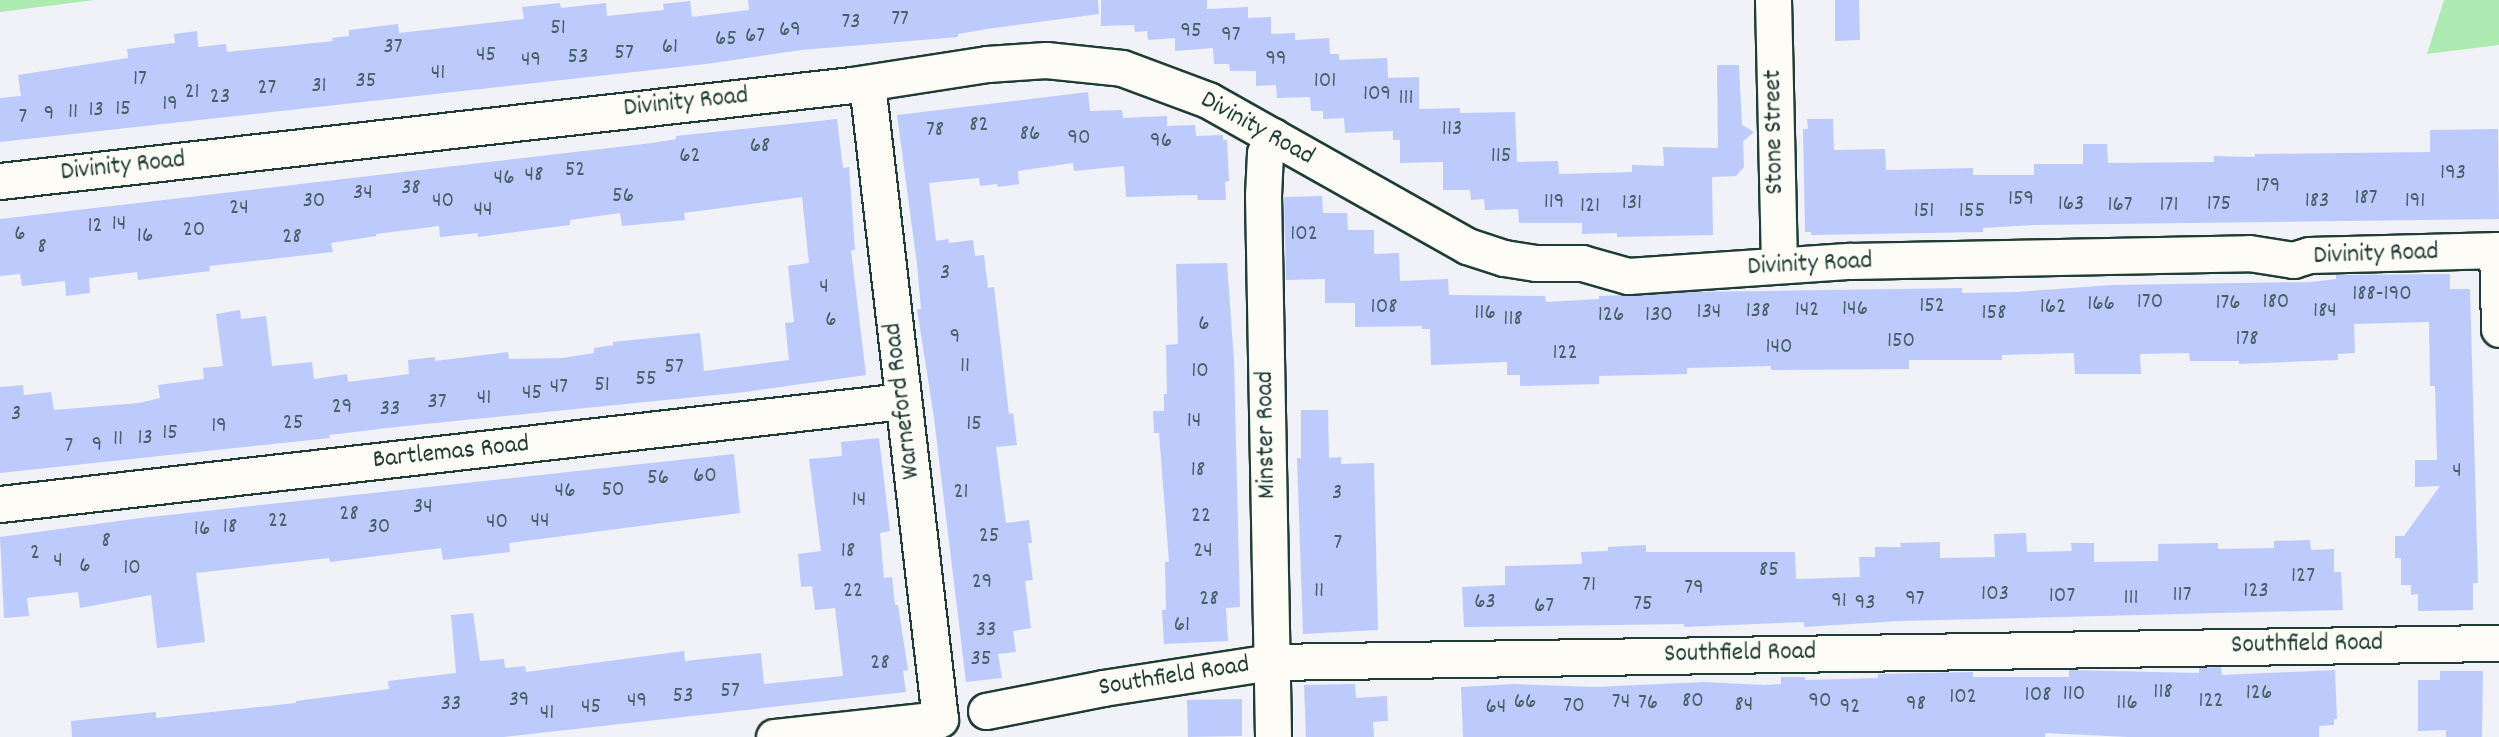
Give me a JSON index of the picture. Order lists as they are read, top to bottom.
{
  "streets": {
    "street": [
      "Divinity Road",
      "Stone Street",
      "Warneford Road",
      "Minster Road",
      "Bartlemas Road",
      "Southfield Road"
    ]
  },
  "crossings": [
    ["Divinity Road", "Stone Street"],
    ["Divinity Road", "Warneford Road"],
    ["Divinity Road", "Minster Road"],
    ["Warneford Road", "Bartlemas Road"],
    ["Minster Road", "Southfield Road"]
  ],
  "house_numbers": [
    "77",
    "73",
    "51",
    "69",
    "95",
    "97",
    "67",
    "65",
    "37",
    "61",
    "57",
    "45",
    "53",
    "99",
    "49",
    "41",
    "17",
    "35",
    "101",
    "31",
    "27",
    "21",
    "109",
    "23",
    "111",
    "19",
    "15",
    "13",
    "11",
    "9",
    "7",
    "82",
    "113",
    "78",
    "86",
    "90",
    "96",
    "68",
    "62",
    "115",
    "52",
    "193",
    "48",
    "46",
    "179",
    "38",
    "34",
    "56",
    "187",
    "159",
    "30",
    "40",
    "183",
    "191",
    "119",
    "131",
    "163",
    "175",
    "167",
    "171",
    "121",
    "24",
    "44",
    "151",
    "155",
    "14",
    "12",
    "20",
    "6",
    "102",
    "16",
    "28",
    "8",
    "3",
    "4",
    "188-190",
    "170",
    "180",
    "176",
    "166",
    "152",
    "108",
    "162",
    "146",
    "142",
    "138",
    "184",
    "134",
    "116",
    "158",
    "126",
    "130",
    "118",
    "6",
    "6",
    "9",
    "178",
    "150",
    "140",
    "122",
    "11",
    "57",
    "10",
    "55",
    "51",
    "47",
    "45",
    "41",
    "37",
    "29",
    "33",
    "3",
    "14",
    "25",
    "15",
    "19",
    "15",
    "13",
    "11",
    "9",
    "7",
    "18",
    "4",
    "60",
    "56",
    "50",
    "46",
    "21",
    "3",
    "14",
    "34",
    "28",
    "22",
    "22",
    "44",
    "40",
    "18",
    "30",
    "16",
    "25",
    "8",
    "7",
    "18",
    "24",
    "2",
    "4",
    "6",
    "10",
    "85",
    "127",
    "29",
    "71",
    "79",
    "22",
    "11",
    "123",
    "103",
    "117",
    "107",
    "111",
    "28",
    "97",
    "91",
    "63",
    "93",
    "75",
    "67",
    "61",
    "33",
    "35",
    "28",
    "57",
    "118",
    "126",
    "110",
    "108",
    "53",
    "102",
    "39",
    "49",
    "80",
    "90",
    "122",
    "66",
    "74",
    "76",
    "116",
    "33",
    "98",
    "84",
    "70",
    "45",
    "64",
    "92",
    "41"
  ]
}
